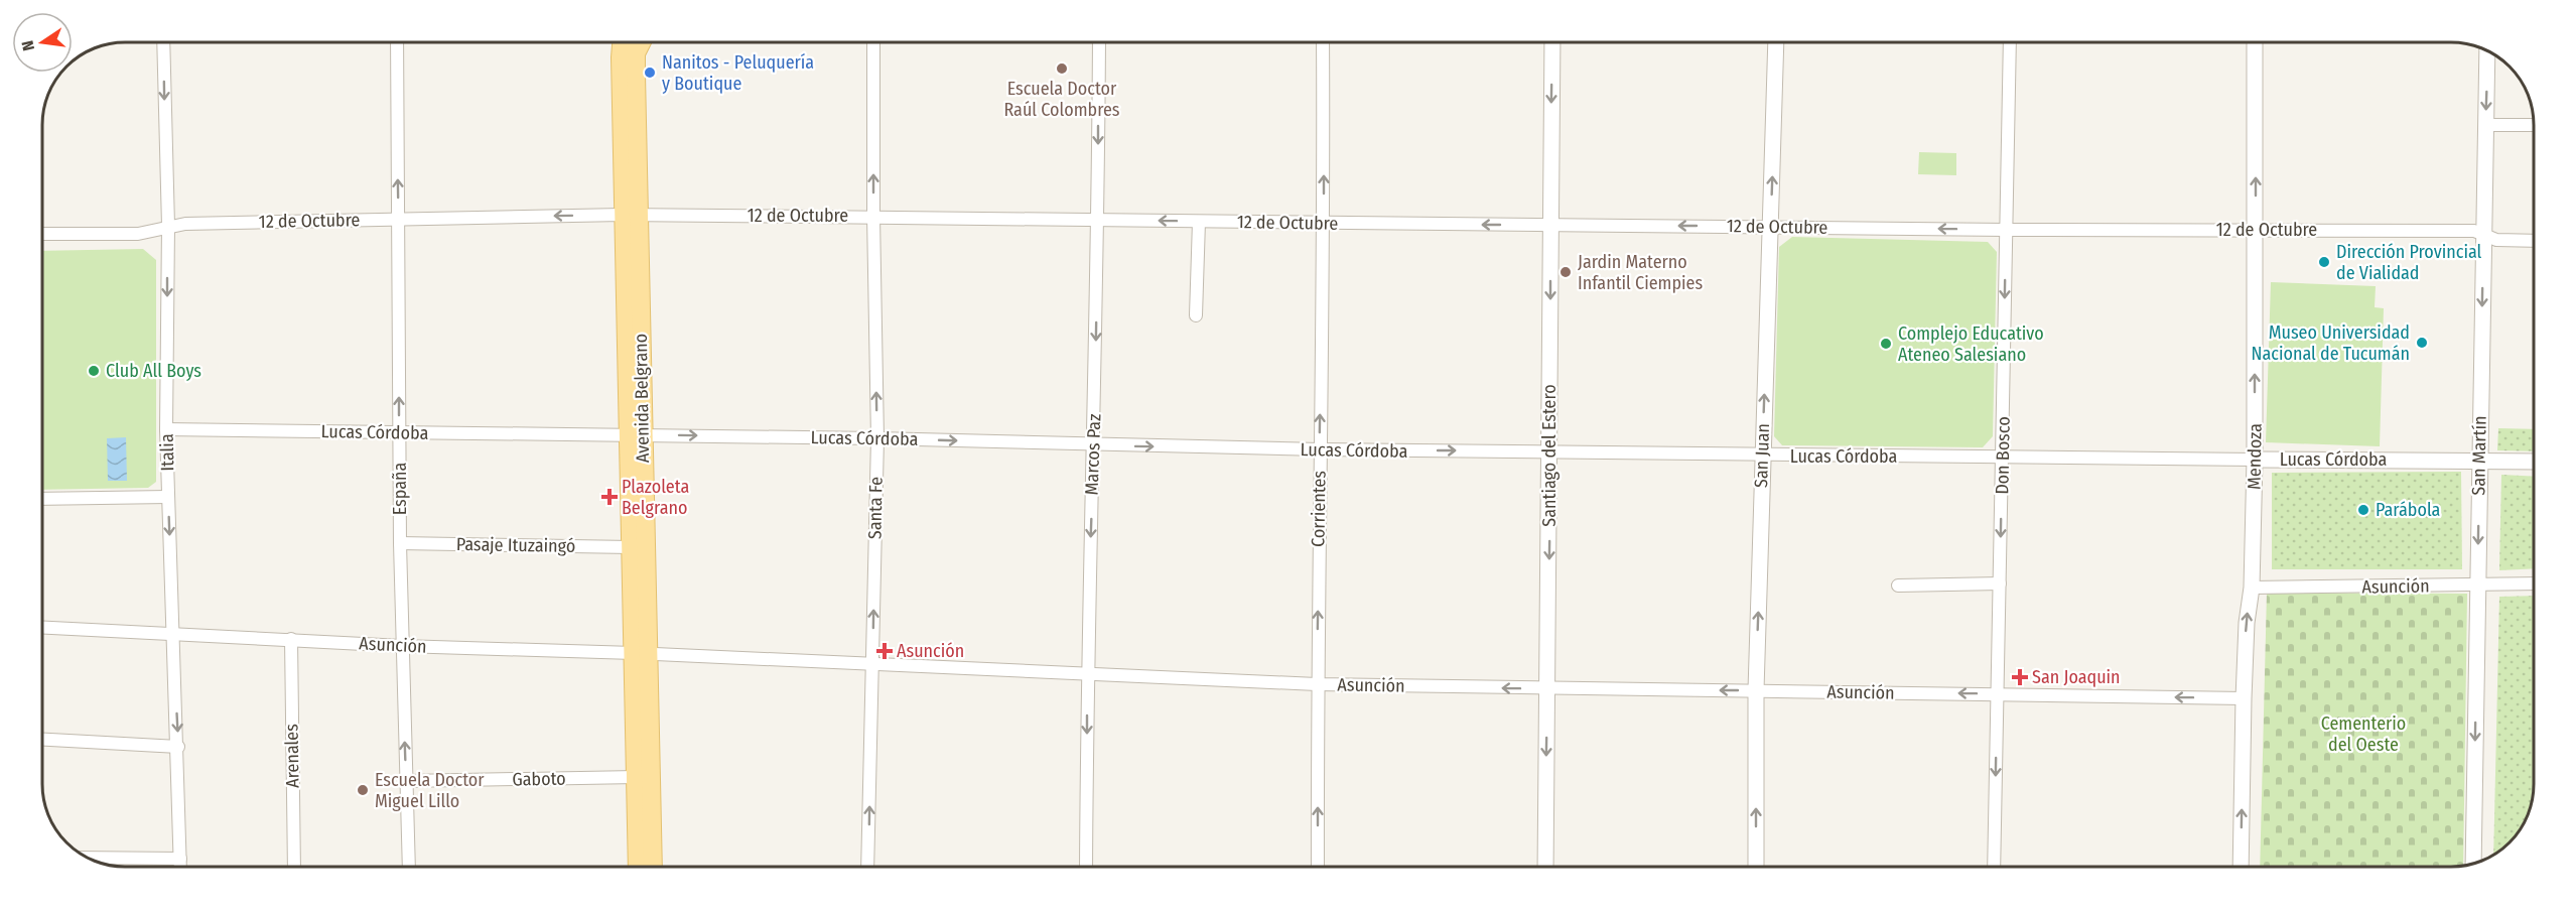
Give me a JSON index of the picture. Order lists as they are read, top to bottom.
{
  "streets": {
    "main road": ["Avenida Belgrano"],
    "street": [
      "12 de Octubre",
      "Lucas Córdoba",
      "Italia",
      "Marcos Paz",
      "Santiago del Estero",
      "San Juan",
      "Don Bosco",
      "San Martín",
      "Mendoza",
      "España",
      "Santa Fe",
      "Corrientes",
      "Pasaje Ituzaingó",
      "Asunción",
      "Arenales",
      "Gaboto"
    ]
  },
  "crossings": [
    ["12 de Octubre", "Avenida Belgrano"],
    ["12 de Octubre", "Italia"],
    ["12 de Octubre", "Marcos Paz"],
    ["12 de Octubre", "Santiago del Estero"],
    ["12 de Octubre", "San Juan"],
    ["12 de Octubre", "Don Bosco"],
    ["12 de Octubre", "San Martín"],
    ["12 de Octubre", "Mendoza"],
    ["12 de Octubre", "España"],
    ["12 de Octubre", "Santa Fe"],
    ["12 de Octubre", "Corrientes"],
    ["Avenida Belgrano", "Lucas Córdoba"],
    ["Avenida Belgrano", "Pasaje Ituzaingó"],
    ["Avenida Belgrano", "Asunción"],
    ["Avenida Belgrano", "Gaboto"],
    ["Lucas Córdoba", "Italia"],
    ["Lucas Córdoba", "Marcos Paz"],
    ["Lucas Córdoba", "Santiago del Estero"],
    ["Lucas Córdoba", "San Juan"],
    ["Lucas Córdoba", "Don Bosco"],
    ["Lucas Córdoba", "San Martín"],
    ["Lucas Córdoba", "Mendoza"],
    ["Lucas Córdoba", "España"],
    ["Lucas Córdoba", "Santa Fe"],
    ["Lucas Córdoba", "Corrientes"],
    ["Italia", "Asunción"],
    ["Marcos Paz", "Asunción"],
    ["Santiago del Estero", "Asunción"],
    ["San Juan", "Asunción"],
    ["Don Bosco", "Asunción"],
    ["San Martín", "Asunción"],
    ["Mendoza", "Asunción"],
    ["España", "Pasaje Ituzaingó"],
    ["España", "Asunción"],
    ["España", "Gaboto"],
    ["Santa Fe", "Asunción"],
    ["Corrientes", "Asunción"],
    ["Asunción", "Arenales"]
  ],
  "one_way": [
    "12 de Octubre",
    "Lucas Córdoba",
    "Italia",
    "Marcos Paz",
    "Santiago del Estero",
    "San Juan",
    "Don Bosco",
    "San Martín",
    "Mendoza",
    "España",
    "Santa Fe",
    "Corrientes",
    "Asunción"
  ],
  "parks": ["Cementerio del Oeste"],
  "places": {
    "other": [
      "Escuela Doctor Raúl Colombres",
      "Nanitos - Peluquería y Boutique",
      "Dirección Provincial de Vialidad",
      "Jardin Materno Infantil Ciempies",
      "Museo Universidad Nacional de Tucumán",
      "Complejo Educativo Ateneo Salesiano",
      "Club All Boys",
      "Parábola",
      "Escuela Doctor Miguel Lillo"
    ],
    "health": ["Plazoleta Belgrano", "Asunción", "San Joaquin"]
  },
  "north": "left"
}
